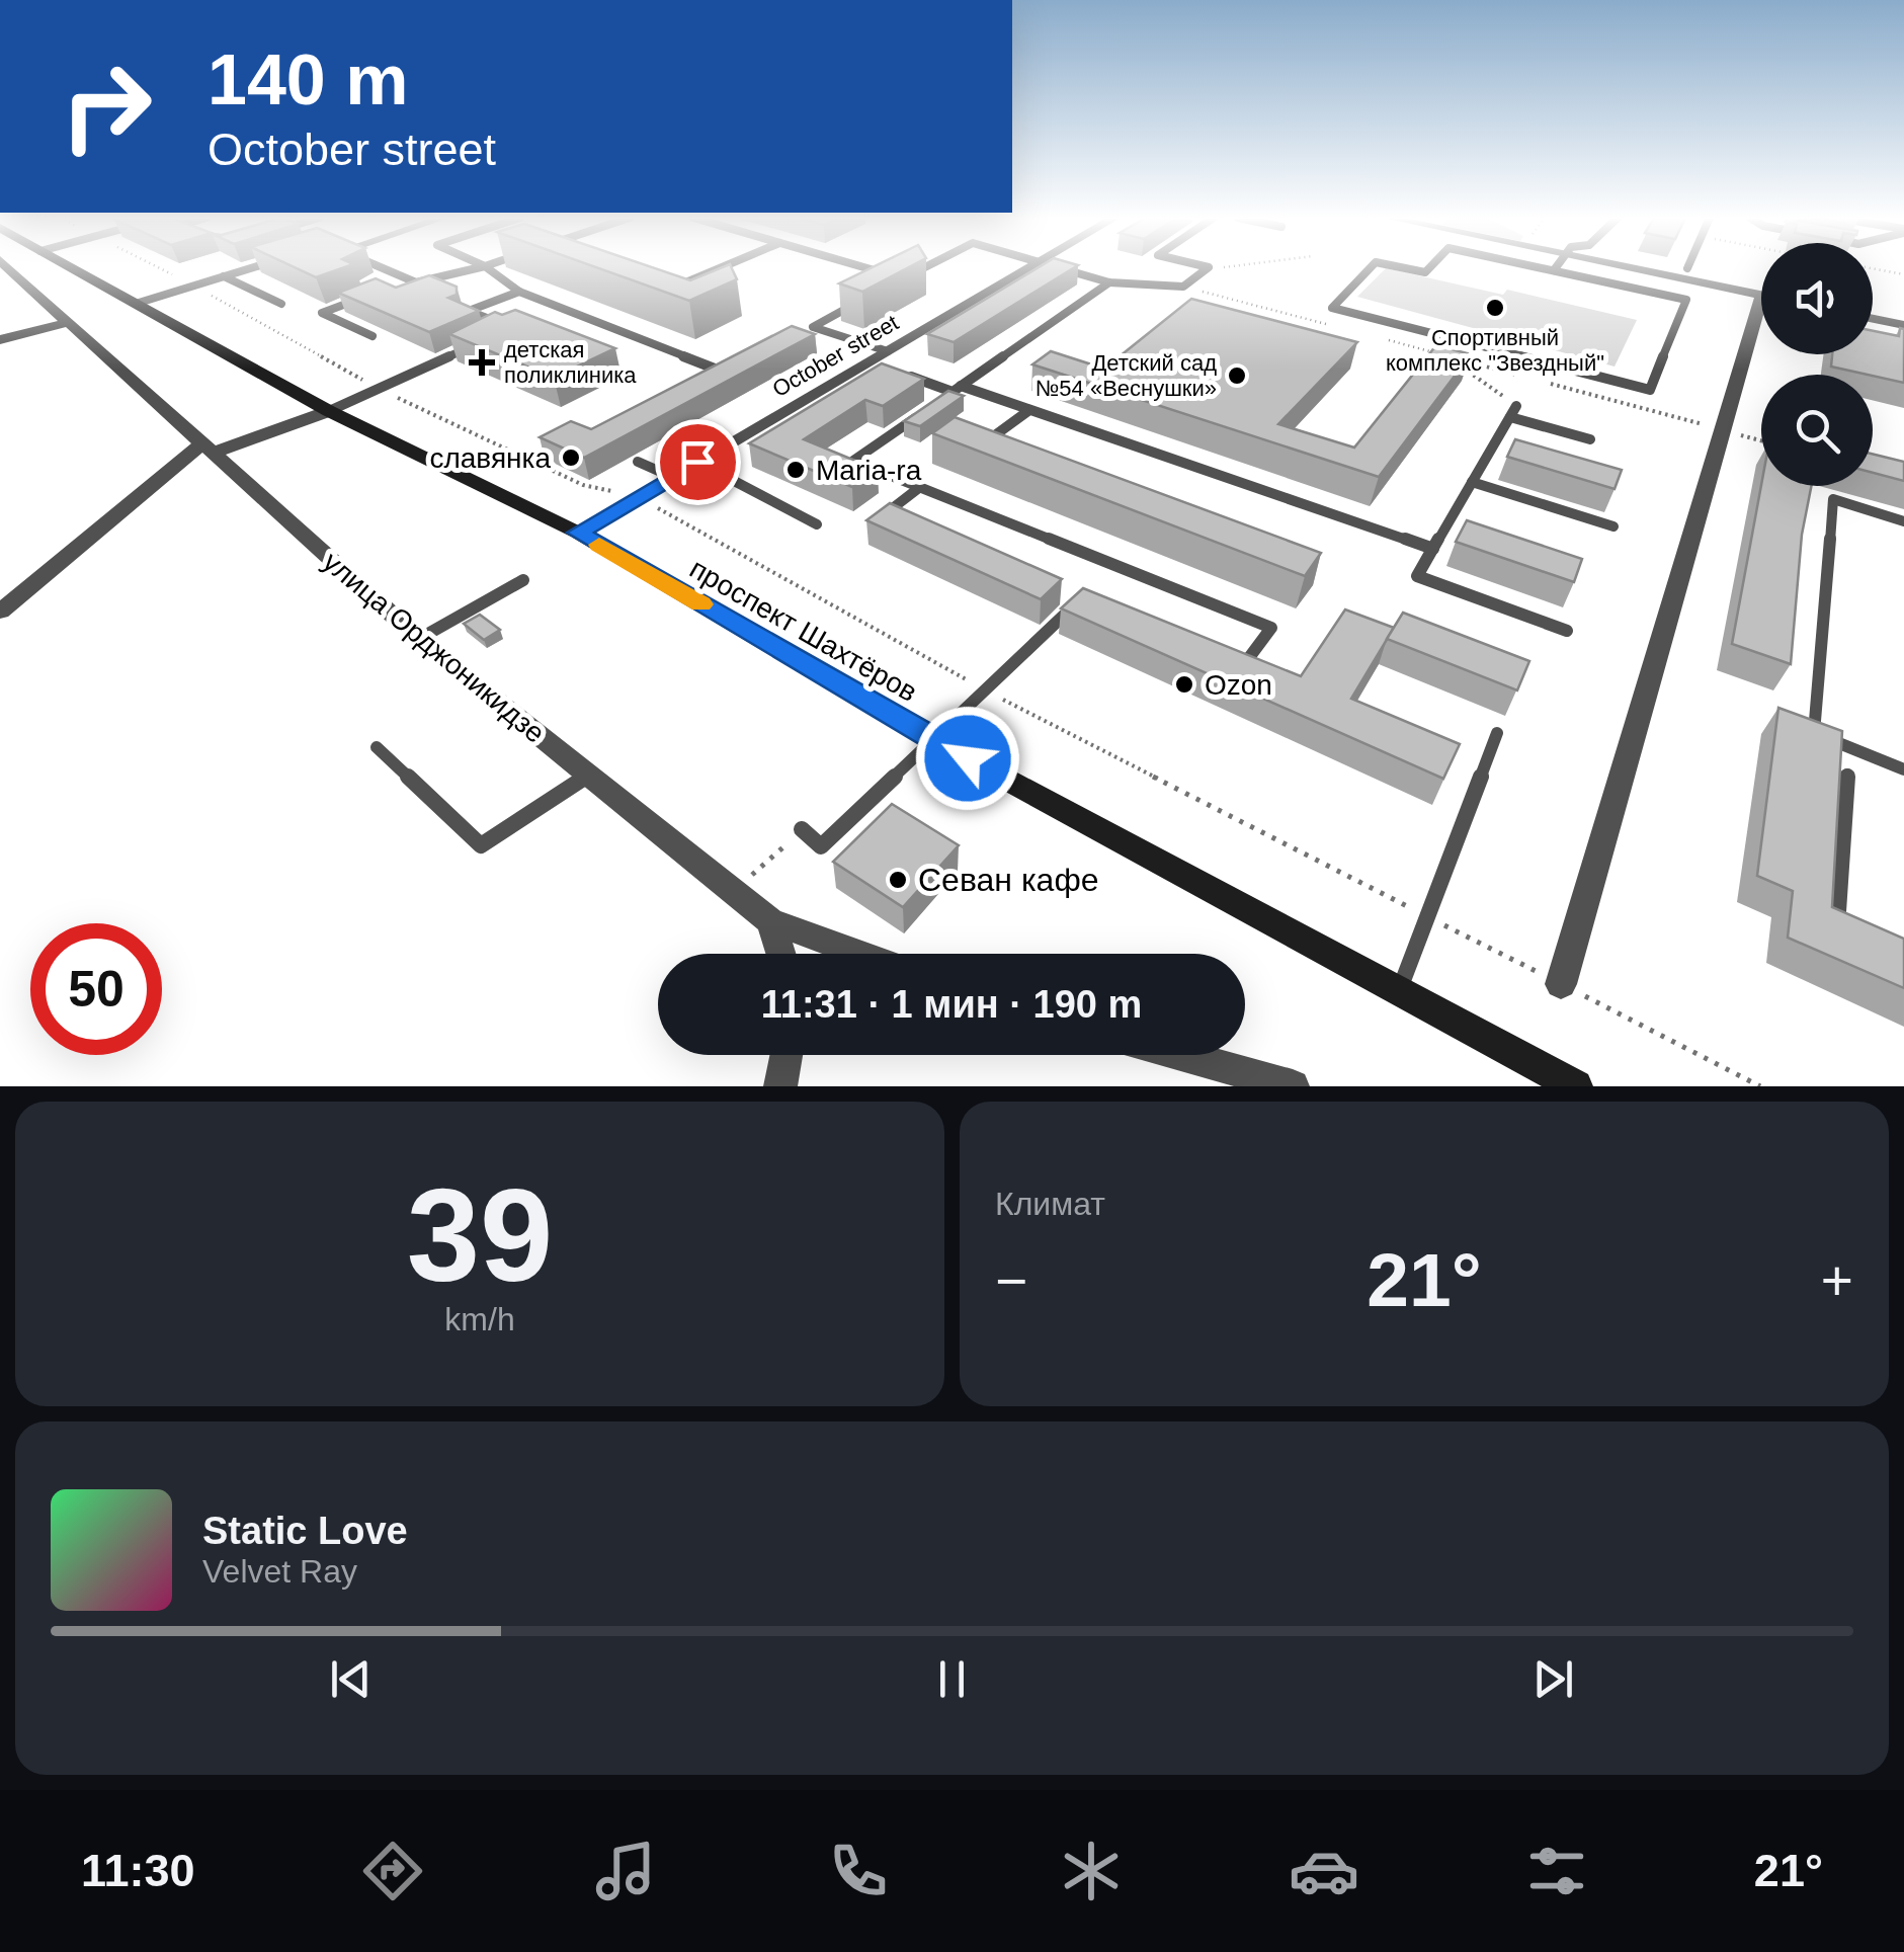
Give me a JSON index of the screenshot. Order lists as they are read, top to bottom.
{
  "streets": {
    "main road": ["проспект Шахтёров"],
    "street": ["October street", "улица Орджоникидзе"]
  },
  "crossings": [
    ["October street", "проспект Шахтёров"]
  ],
  "places": {
    "other": [
      "Спортивный комплекс \"Звездный\"",
      "Детский сад №54 «Веснушки»",
      "славянка",
      "Maria-ra",
      "Ozon",
      "Севан кафе"
    ],
    "health": ["детская поликлиника"]
  },
  "page": {
    "turn": ["140 m", "October street"],
    "limit": "50",
    "trip": "11:31 · 1 мин · 190 m",
    "tile": [
      ["39", "km/h"],
      "Климат"
    ],
    "heat": ["−", "21°", "+"],
    "song": ["Static Love", "Velvet Ray"],
    "tabs": ["11:30", "21°"]
  }
}
